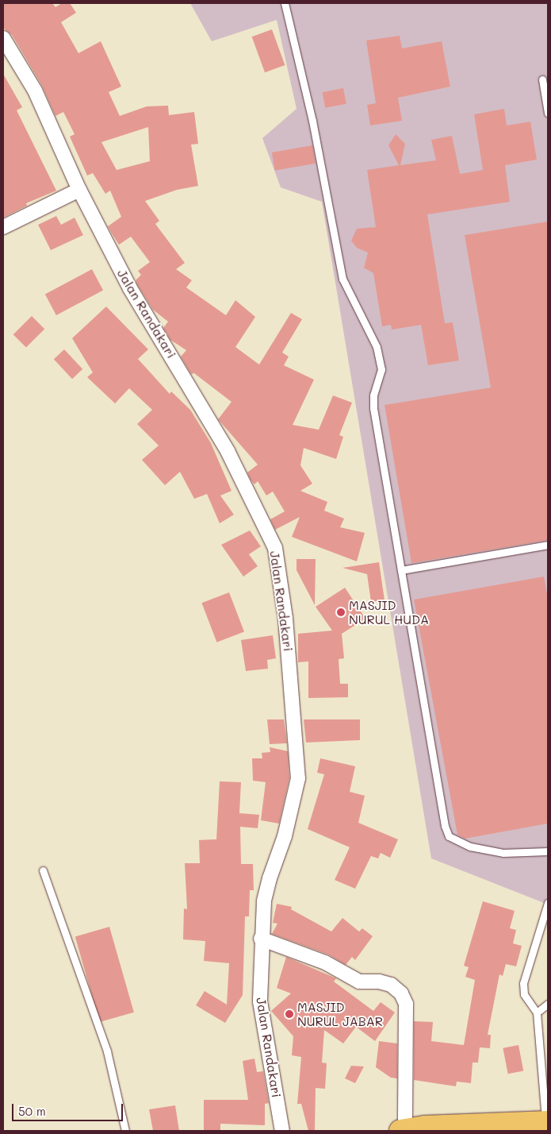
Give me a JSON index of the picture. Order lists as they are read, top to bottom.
{
  "streets": {
    "street": ["Jalan Randakari"]
  },
  "places": ["MASJID NURUL HUDA", "MASJID NURUL JABAR"],
  "scale_bar": "50 m"
}
